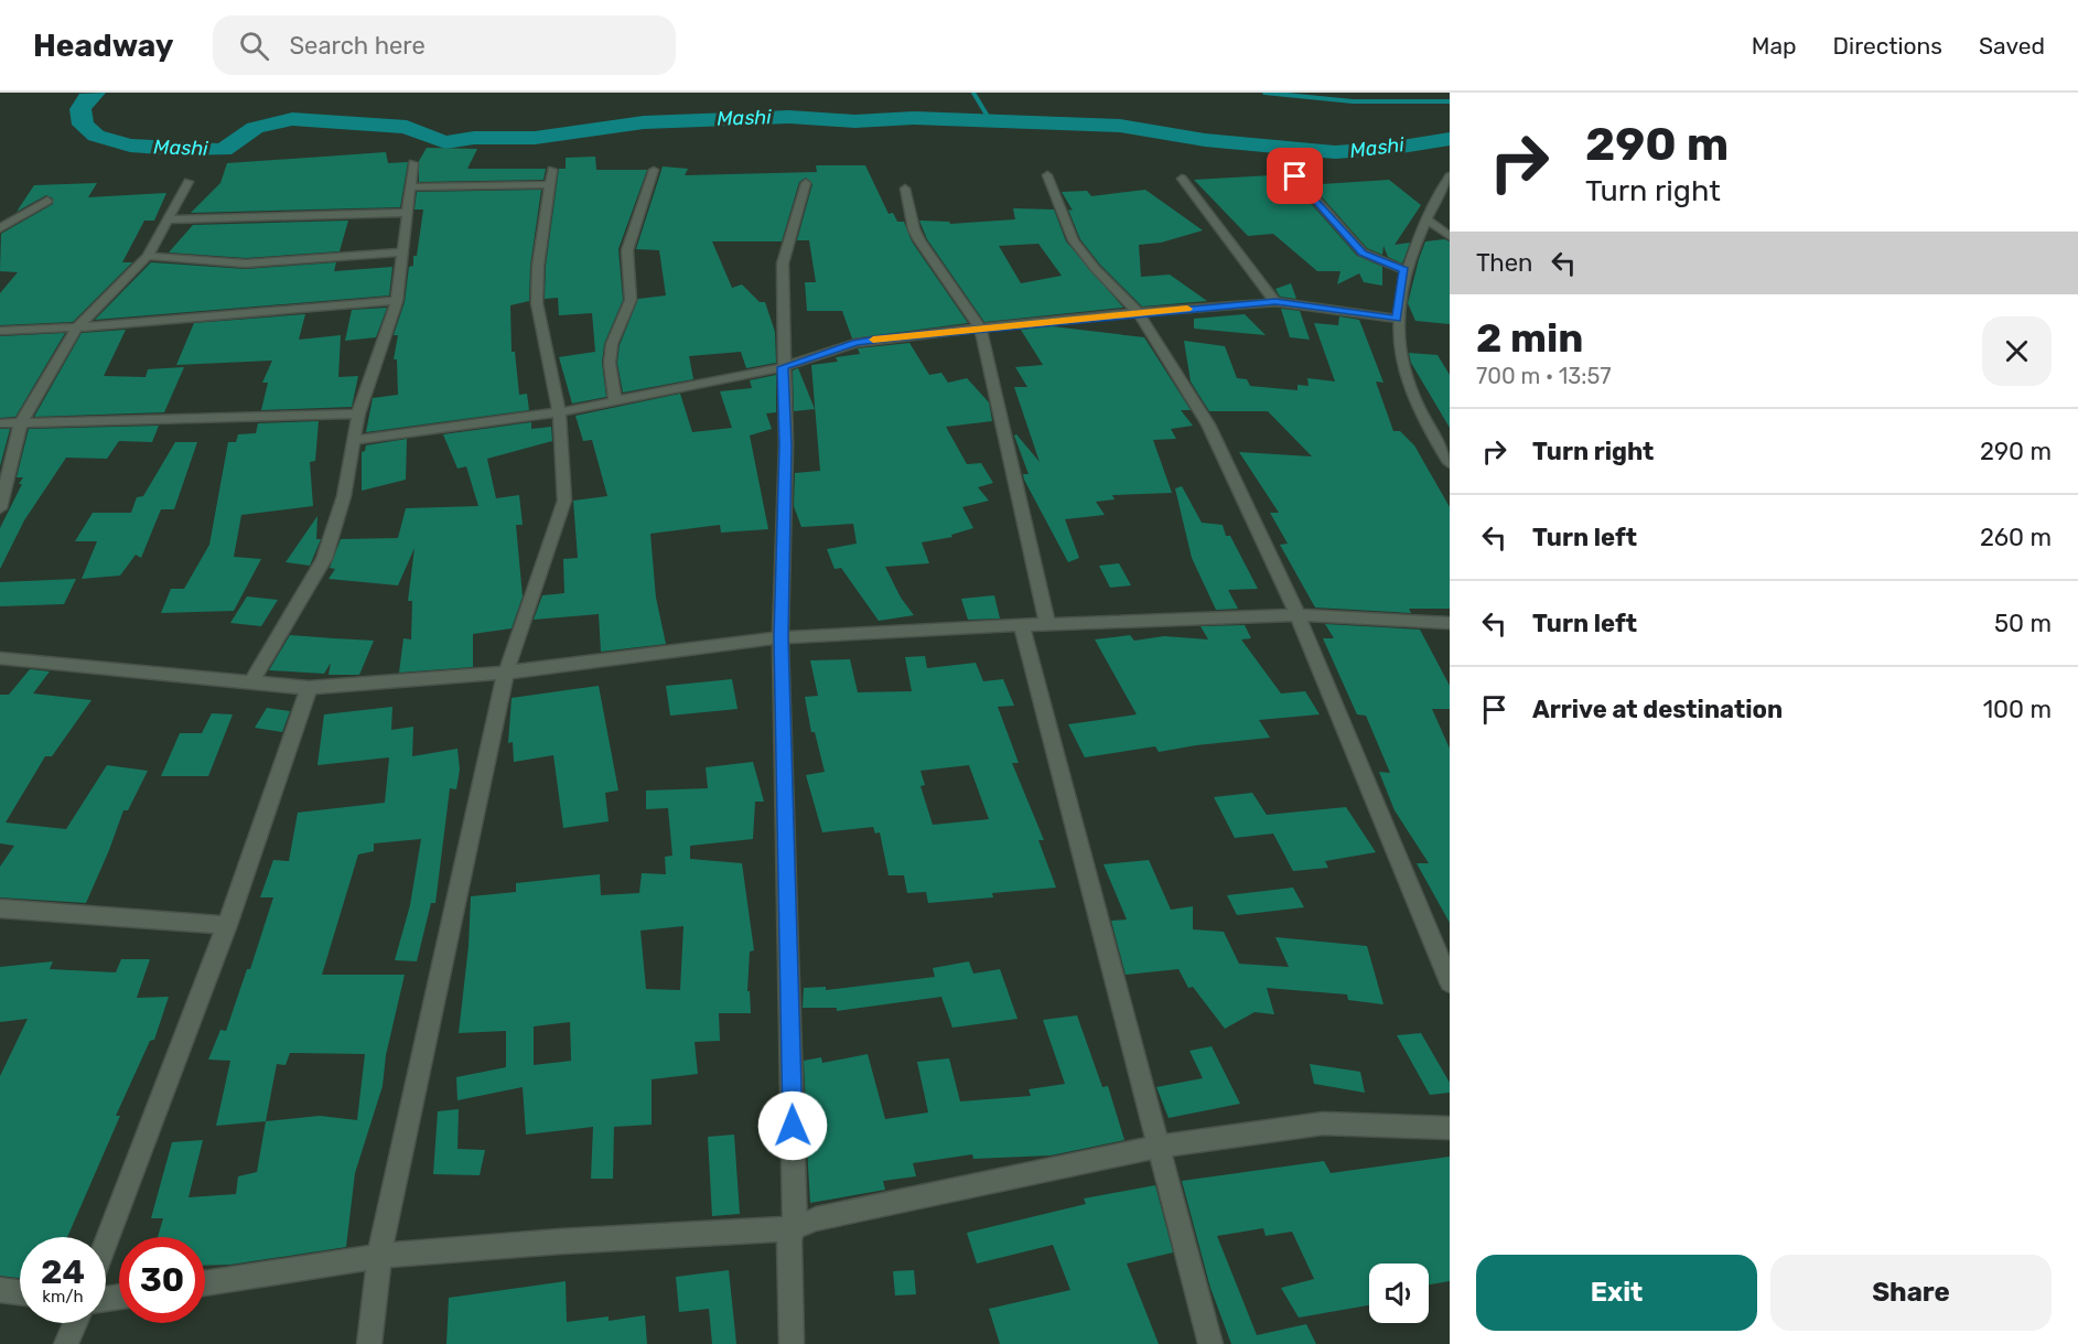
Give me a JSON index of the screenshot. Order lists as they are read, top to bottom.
{
  "water": ["Mashi"],
  "page": {
    "header": "Headway",
    "search": "Search here",
    "nav": ["Map", "Directions", "Saved"],
    "turn": ["290 m", "Turn right"],
    "then": "Then",
    "heading": ["2 min", "700 m · 13:57"],
    "list": [
      {
        "name": "Turn right",
        "value": "290 m"
      },
      {
        "name": "Turn left",
        "value": "260 m"
      },
      {
        "name": "Turn left",
        "value": "50 m"
      },
      {
        "name": "Arrive at destination",
        "value": "100 m"
      }
    ],
    "speed": "24 km/h",
    "limit": "30",
    "buttons": ["Exit", "Share"]
  }
}
